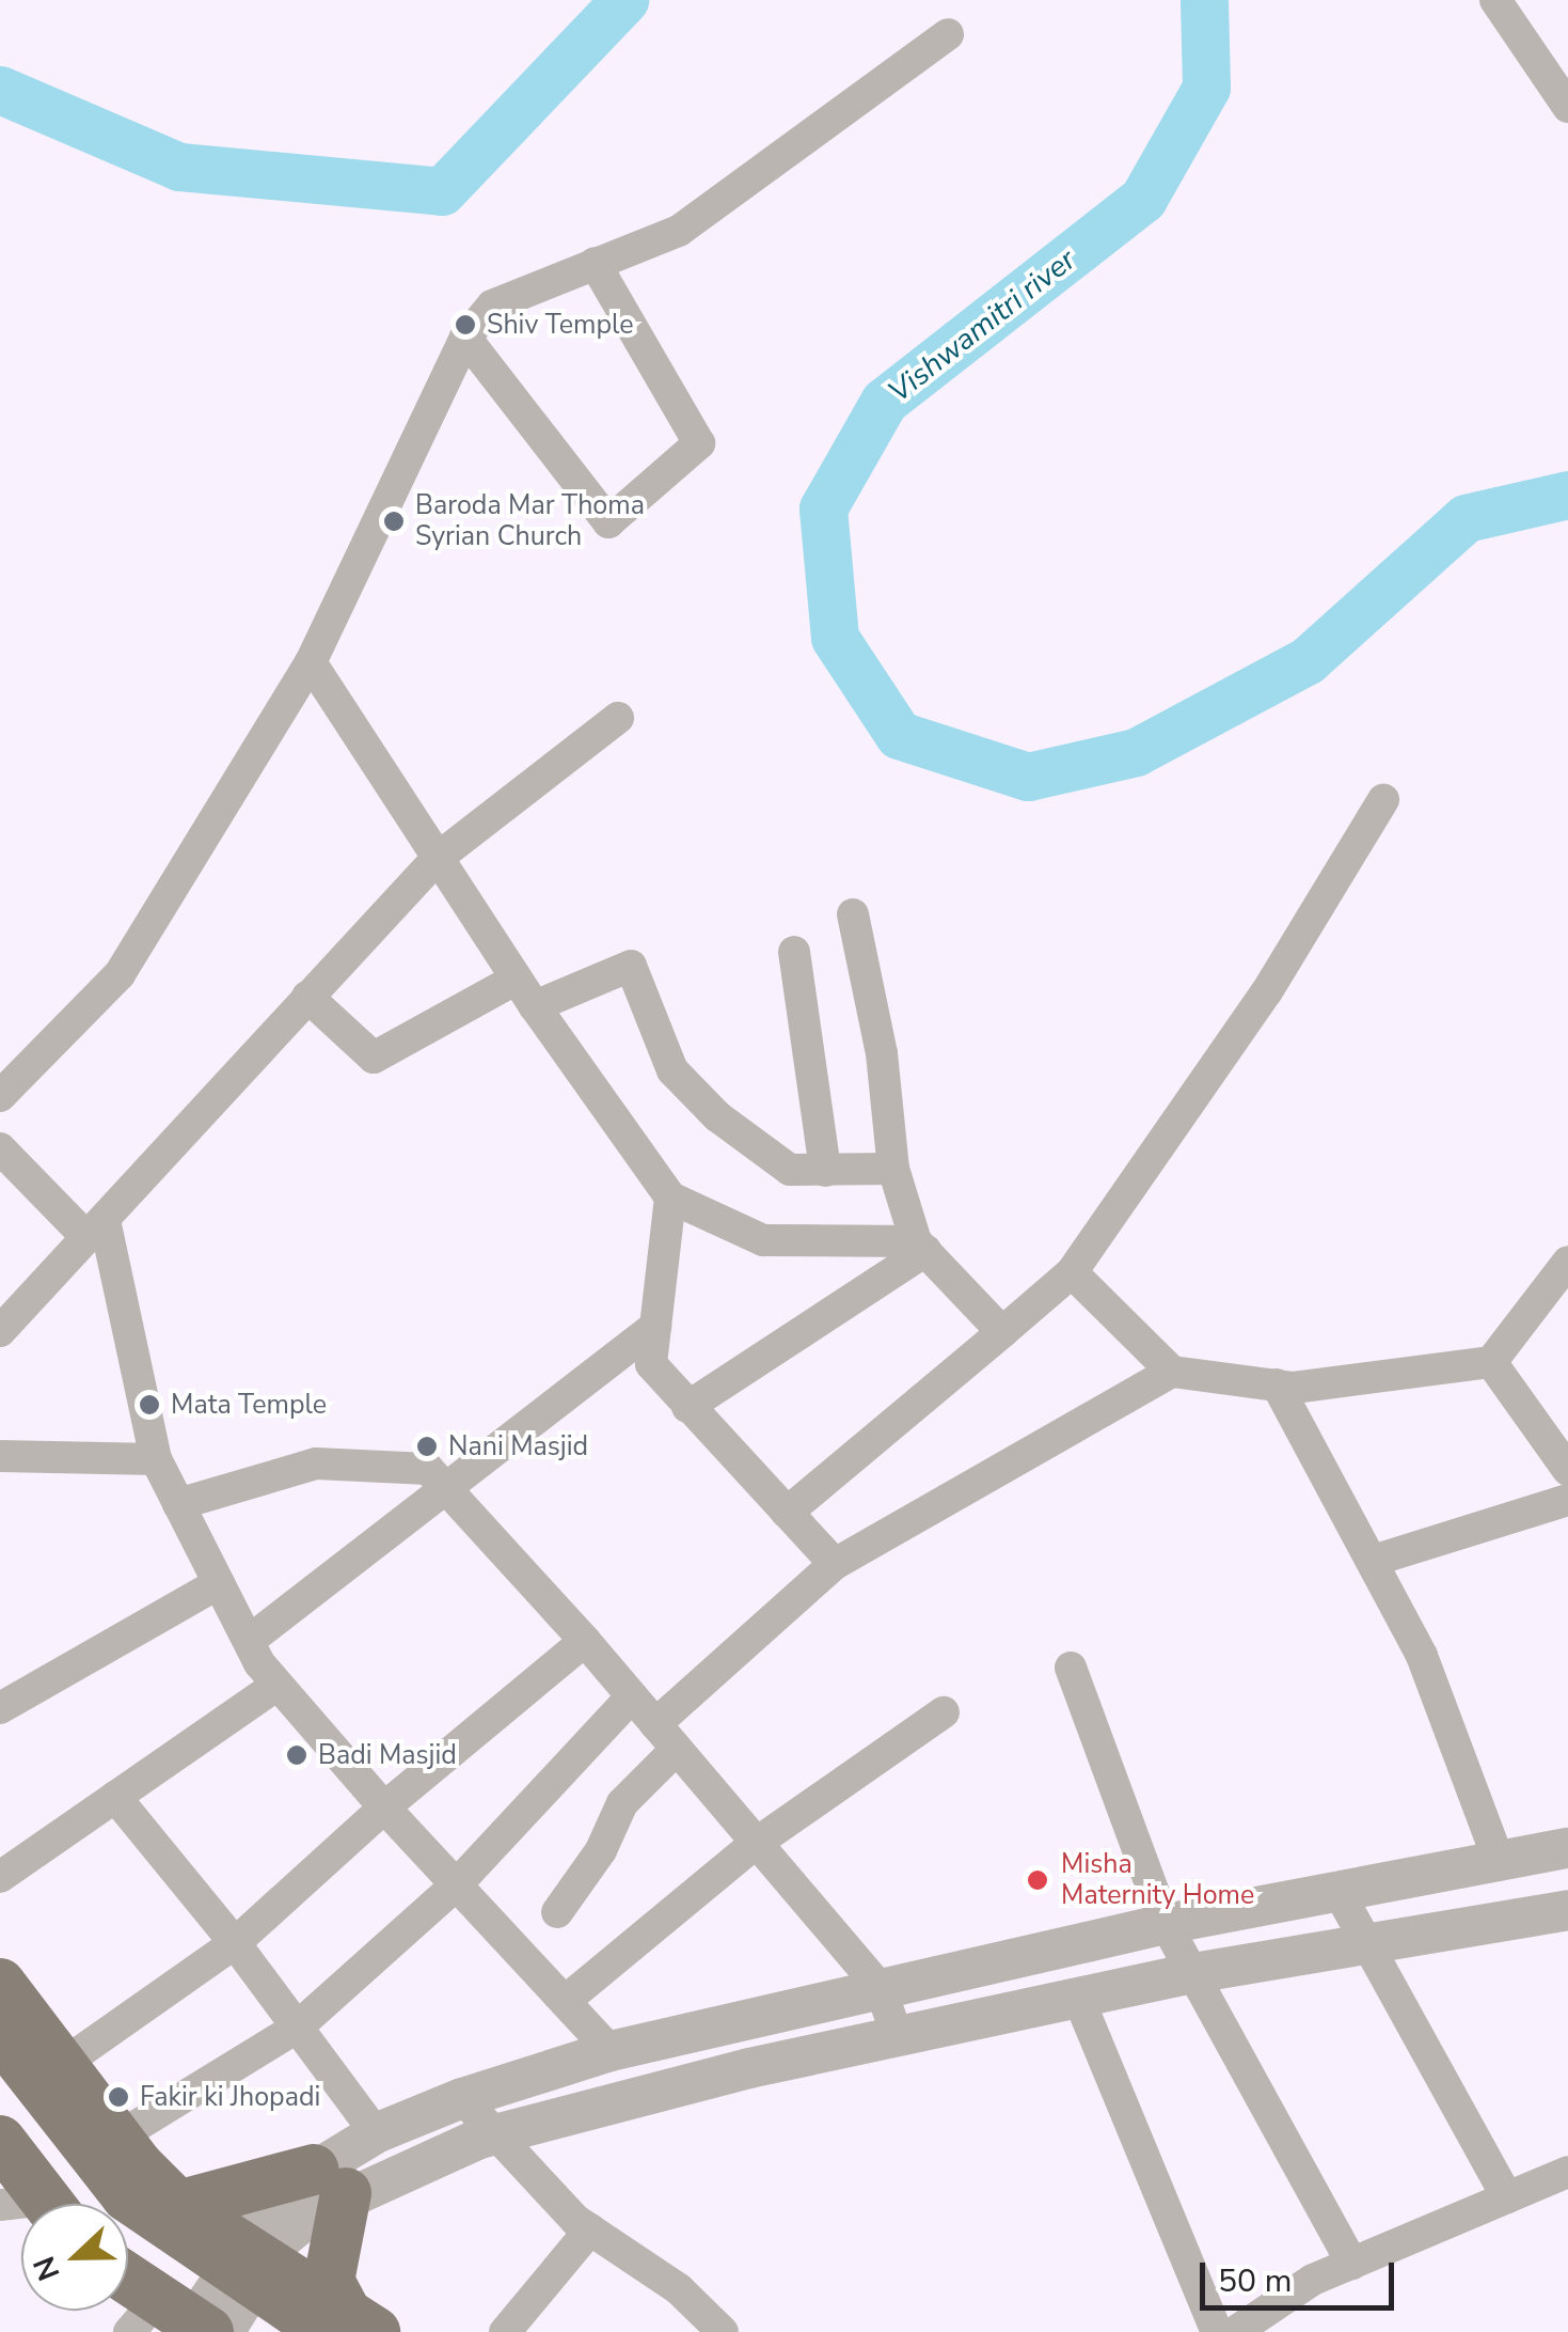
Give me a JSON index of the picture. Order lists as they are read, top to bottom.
{
  "water": ["Vishwamitri river"],
  "places": [
    "Shiv Temple",
    "Baroda Mar Thoma Syrian Church",
    "Mata Temple",
    "Nani Masjid",
    "Badi Masjid",
    "Misha Maternity Home",
    "Fakir ki Jhopadi"
  ],
  "scale_bar": "50 m",
  "north": "left"
}
